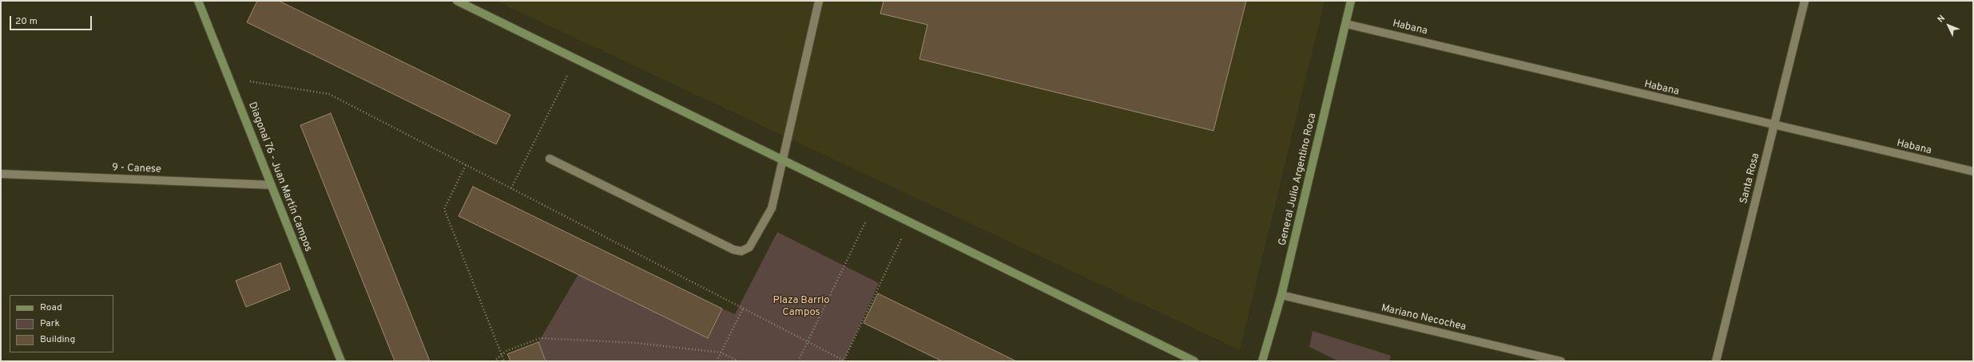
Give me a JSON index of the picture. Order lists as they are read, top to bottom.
{
  "streets": {
    "main road": ["Diagonal 76 - Juan Martín Campos", "General Julio Argentino Roca"],
    "street": [
      "Habana",
      "9 - Canese",
      "Santa Rosa",
      "Mariano Necochea"
    ]
  },
  "crossings": [
    ["Habana", "Santa Rosa"],
    ["Habana", "General Julio Argentino Roca"],
    ["9 - Canese", "Diagonal 76 - Juan Martín Campos"],
    ["General Julio Argentino Roca", "Mariano Necochea"]
  ],
  "parks": ["Plaza Barrio Campos"],
  "legend": ["Road", "Park", "Building"],
  "scale_bar": "20 m",
  "north": "top left"
}
